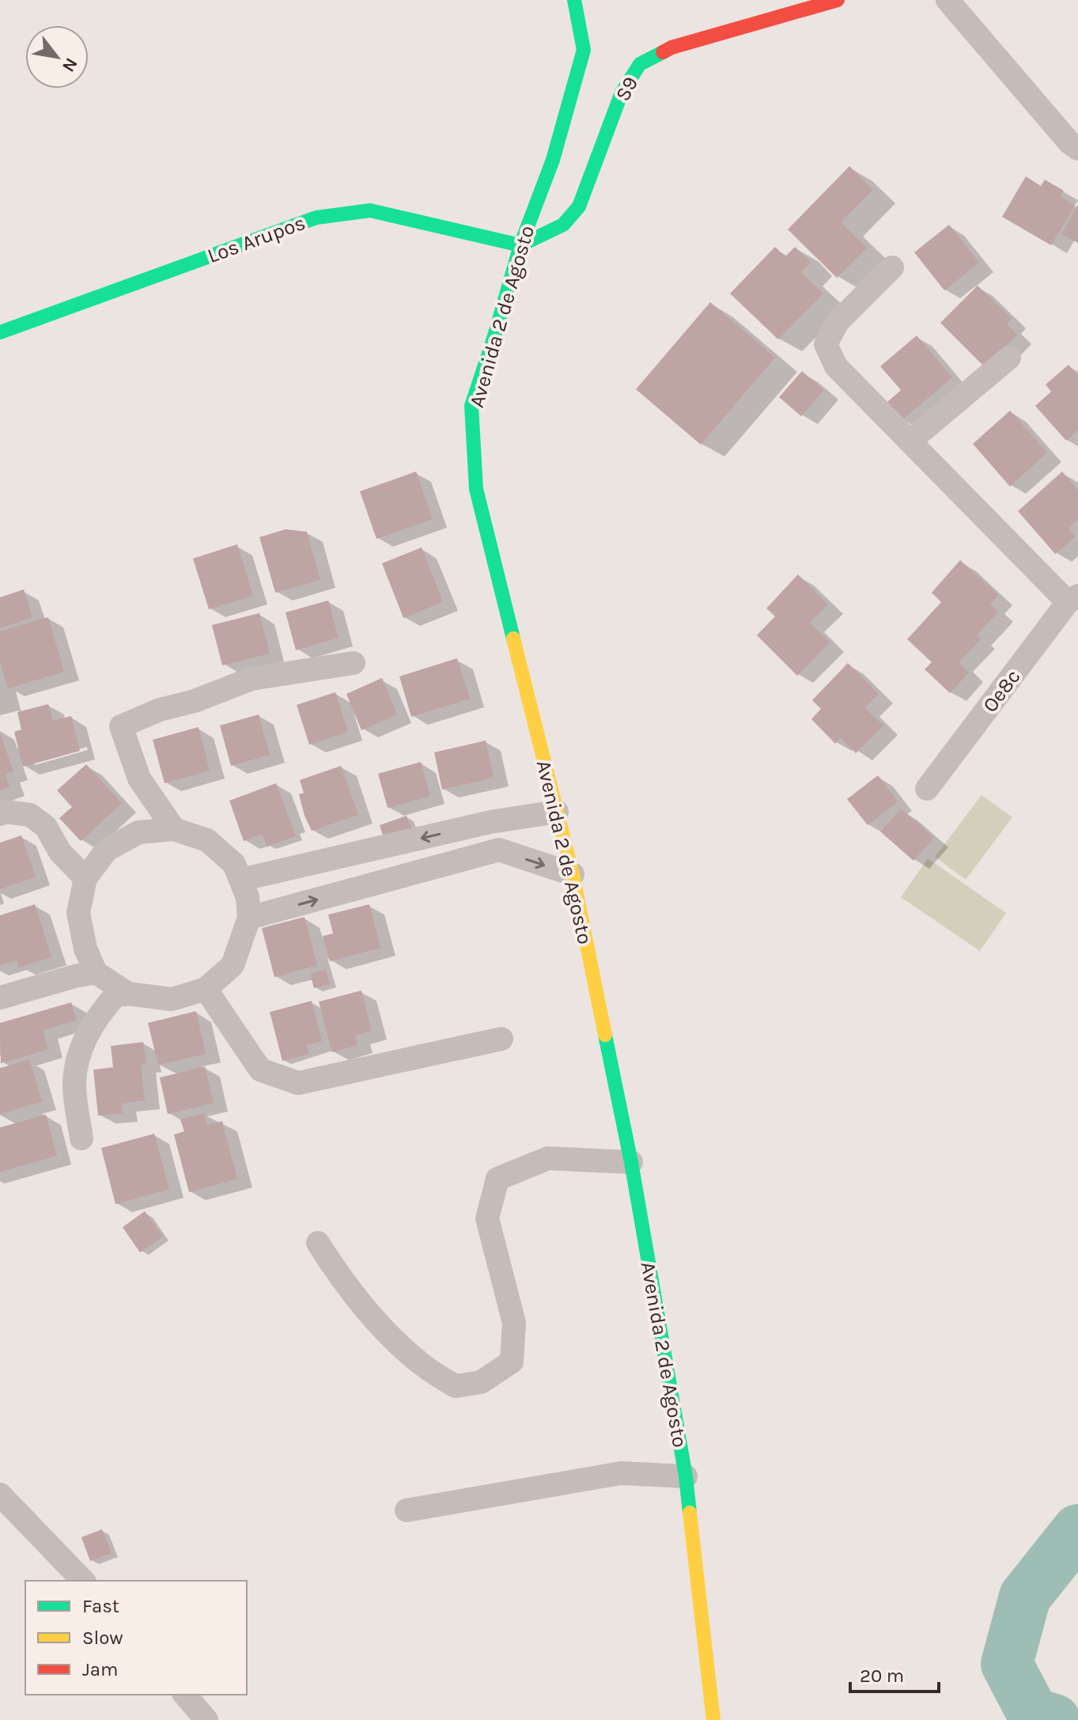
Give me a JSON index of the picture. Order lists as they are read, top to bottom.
{
  "streets": {
    "main road": ["S9", "Los Arupos", "Avenida 2 de Agosto"],
    "street": ["Oe8c"]
  },
  "crossings": [
    ["S9", "Los Arupos"],
    ["S9", "Avenida 2 de Agosto"],
    ["Los Arupos", "Avenida 2 de Agosto"]
  ],
  "legend": ["Fast", "Slow", "Jam"],
  "scale_bar": "20 m",
  "north": "bottom right"
}
